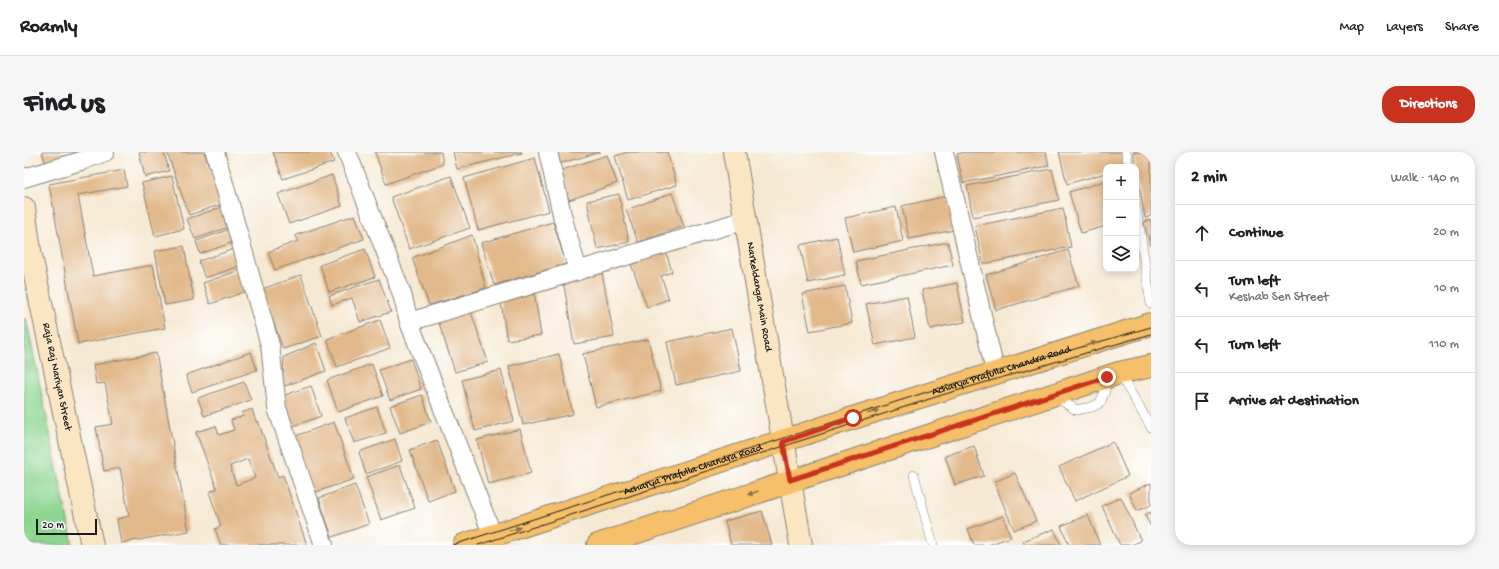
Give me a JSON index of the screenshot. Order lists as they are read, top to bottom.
{
  "streets": {
    "main road": ["Narkeldanga Main Road", "Acharya Prafulla Chandra Road", "Raja Raj Nariyan Street"]
  },
  "crossings": [
    ["Narkeldanga Main Road", "Acharya Prafulla Chandra Road"]
  ],
  "scale_bar": "20 m",
  "page": {
    "header": "Roamly",
    "nav": ["Map", "Layers", "Share"],
    "buttons": "Directions",
    "title": "Find us",
    "heading": ["2 min", "Walk · 140 m"],
    "map_buttons": ["+", "−"],
    "list": [
      ["Continue", "20 m"],
      ["Turn left", "Keshab Sen Street", "10 m"],
      ["Turn left", "110 m"],
      "Arrive at destination"
    ],
    "scale": "20 m"
  }
}
